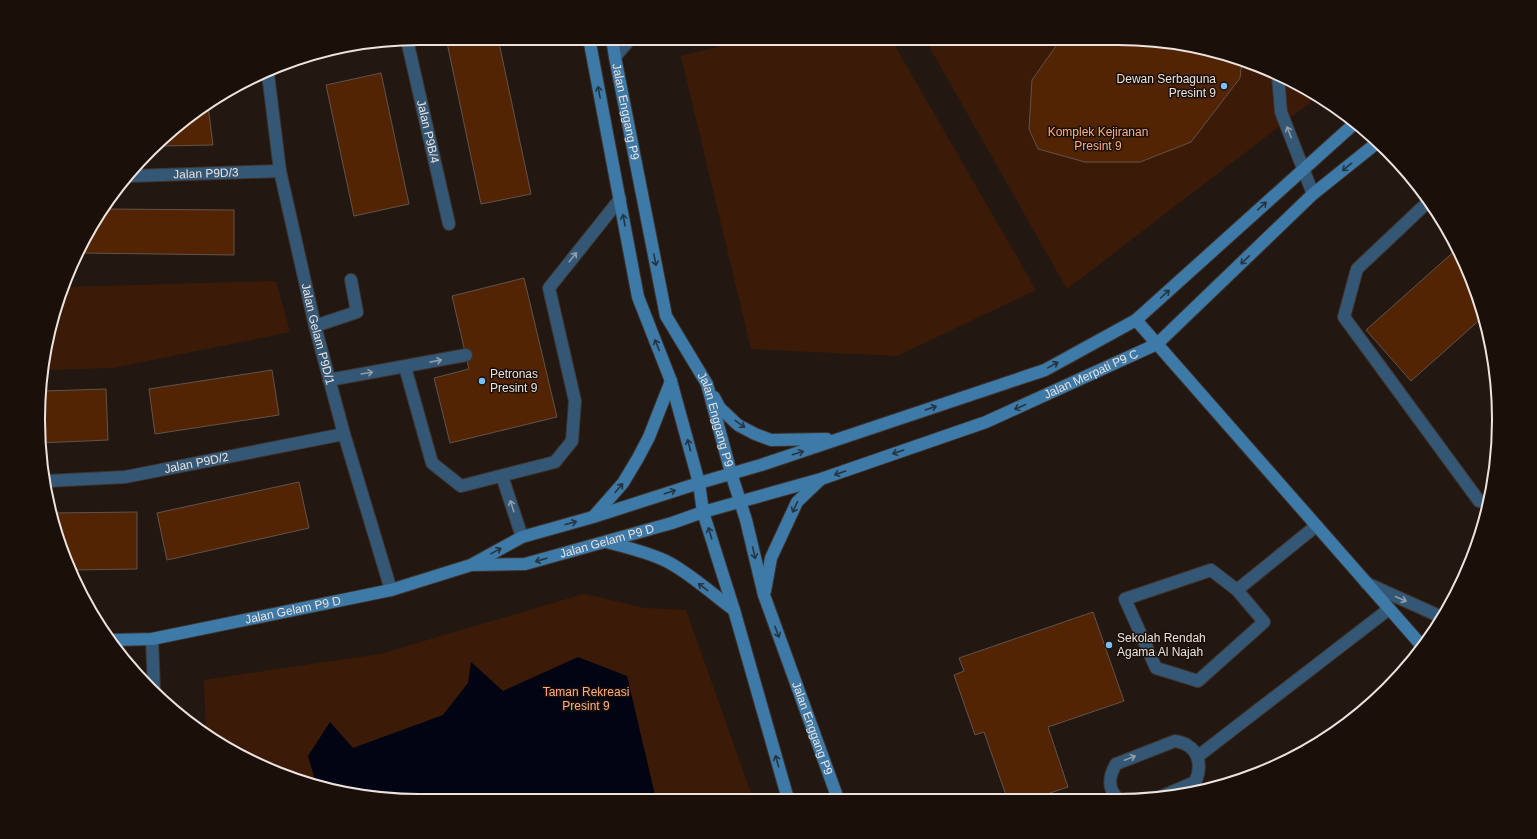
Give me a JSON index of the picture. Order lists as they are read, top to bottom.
{
  "streets": {
    "street": [
      "Jalan Enggang P9",
      "Jalan P9B/4",
      "Jalan P9D/3",
      "Jalan Gelam P9D/1",
      "Jalan Merpati P9 C",
      "Jalan P9D/2",
      "Jalan Gelam P9 D"
    ]
  },
  "crossings": [
    ["Jalan Enggang P9", "Jalan Merpati P9 C"],
    ["Jalan Enggang P9", "Jalan Gelam P9 D"],
    ["Jalan P9D/3", "Jalan Gelam P9D/1"],
    ["Jalan Gelam P9D/1", "Jalan P9D/2"],
    ["Jalan Gelam P9D/1", "Jalan Gelam P9 D"],
    ["Jalan Merpati P9 C", "Jalan Gelam P9 D"]
  ],
  "parks": ["Komplek Kejiranan Presint 9", "Taman Rekreasi Presint 9"],
  "places": ["Dewan Serbaguna Presint 9", "Petronas Presint 9", "Sekolah Rendah Agama Al Najah"]
}
